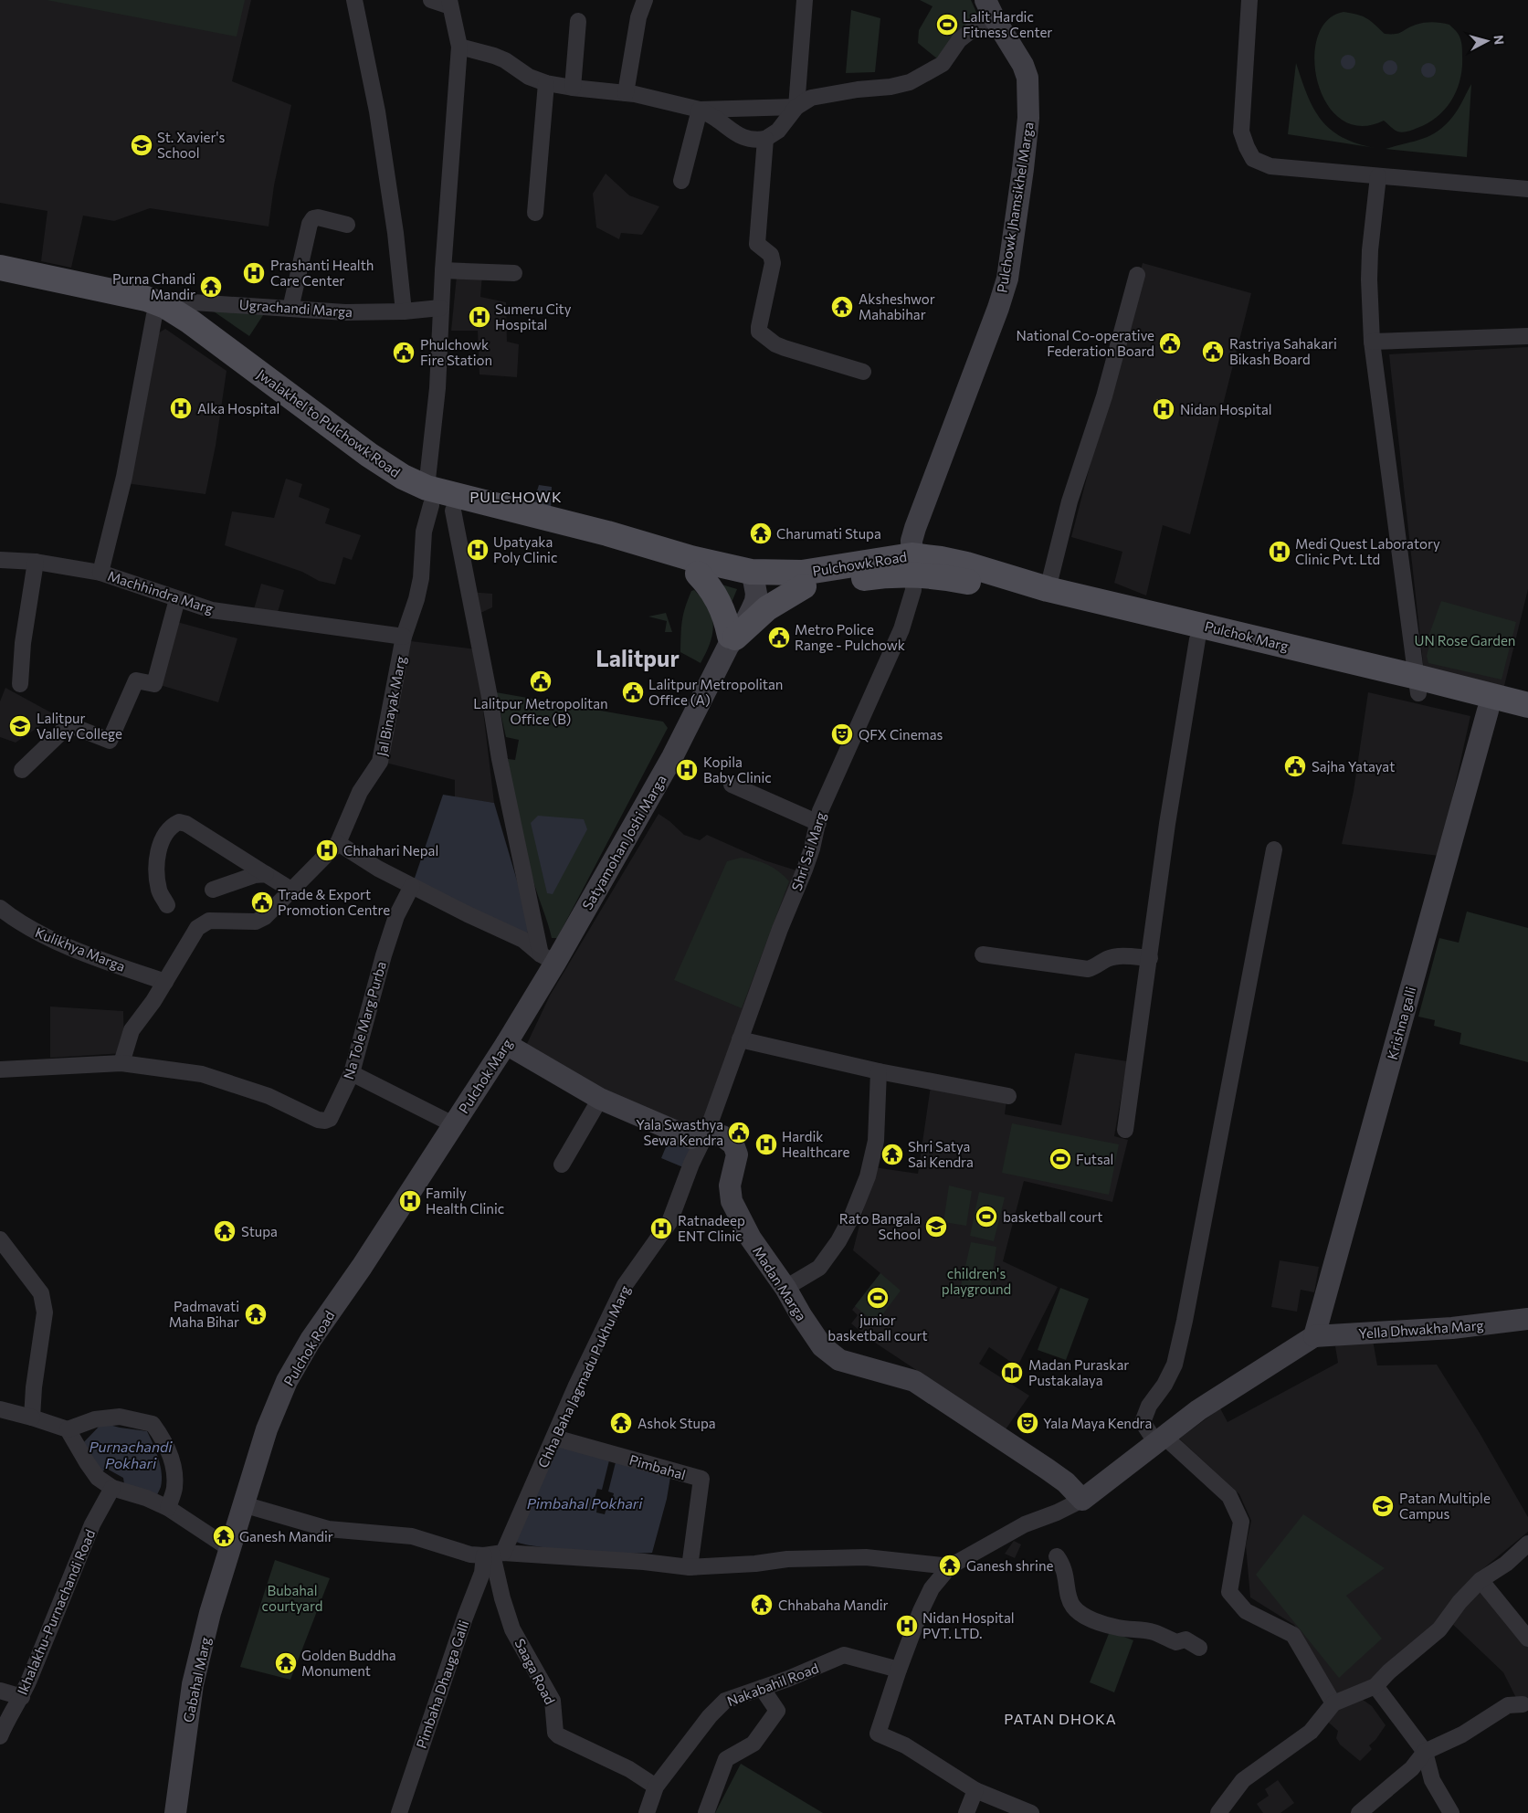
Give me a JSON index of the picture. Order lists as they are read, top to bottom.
{
  "streets": {
    "main road": [
      "Pulchowk Jhamsikhel Marga",
      "Jwalakhel to Pulchowk Road",
      "Pulchowk Road",
      "Pulchok Marg",
      "Satyamohan Joshi Marga",
      "Krishna galli",
      "Madan Marga",
      "Yella Dhwakha Marg",
      "Pulchok Road",
      "Gabahal Marg"
    ],
    "street": [
      "Ugrachandi Marga",
      "Machhindra Marg",
      "Jal Binayak Marg",
      "Shri Sai Marg",
      "Kulikhya Marga",
      "Na Tole Marg Purba",
      "Chha Baha Jagmadu Pukhu Marg",
      "Pimbahal",
      "Ikhalakhu-Purnachandi Road",
      "Saaga Road",
      "Pimbaha Dhauga Galli",
      "Nakabahil Road"
    ]
  },
  "crossings": [
    ["Pulchowk Jhamsikhel Marga", "Pulchowk Road"],
    ["Pulchowk Jhamsikhel Marga", "Shri Sai Marg"],
    ["Ugrachandi Marga", "Jwalakhel to Pulchowk Road"],
    ["Jwalakhel to Pulchowk Road", "Jal Binayak Marg"],
    ["Jwalakhel to Pulchowk Road", "Satyamohan Joshi Marga"],
    ["Pulchowk Road", "Pulchok Marg"],
    ["Pulchowk Road", "Shri Sai Marg"],
    ["Machhindra Marg", "Jal Binayak Marg"],
    ["Pulchok Marg", "Satyamohan Joshi Marga"],
    ["Pulchok Marg", "Krishna galli"],
    ["Pulchok Marg", "Pulchok Road"],
    ["Shri Sai Marg", "Madan Marga"],
    ["Shri Sai Marg", "Chha Baha Jagmadu Pukhu Marg"],
    ["Krishna galli", "Yella Dhwakha Marg"],
    ["Madan Marga", "Chha Baha Jagmadu Pukhu Marg"],
    ["Pulchok Road", "Gabahal Marg"],
    ["Chha Baha Jagmadu Pukhu Marg", "Pimbahal"],
    ["Chha Baha Jagmadu Pukhu Marg", "Saaga Road"],
    ["Chha Baha Jagmadu Pukhu Marg", "Pimbaha Dhauga Galli"],
    ["Saaga Road", "Pimbaha Dhauga Galli"],
    ["Saaga Road", "Nakabahil Road"]
  ],
  "districts": ["PULCHOWK", "Lalitpur", "PATAN DHOKA"],
  "water": ["Purnachandi Pokhari", "Pimbahal Pokhari"],
  "parks": ["UN Rose Garden", "children's playground", "Bubahal courtyard"],
  "places": {
    "sports": [
      "Lalit Hardic Fitness Center",
      "Futsal",
      "basketball court",
      "junior basketball court"
    ],
    "school or university": [
      "St. Xavier's School",
      "Lalitpur Valley College",
      "Rato Bangala School",
      "Patan Multiple Campus"
    ],
    "hospital": [
      "Prashanti Health Care Center",
      "Sumeru City Hospital",
      "Alka Hospital",
      "Nidan Hospital",
      "Upatyaka Poly Clinic",
      "Medi Quest Laboratory Clinic Pvt. Ltd",
      "Kopila Baby Clinic",
      "Chhahari Nepal",
      "Hardik Healthcare",
      "Family Health Clinic",
      "Ratnadeep ENT Clinic",
      "Nidan Hospital PVT. LTD."
    ],
    "temple": [
      "Purna Chandi Mandir",
      "Aksheshwor Mahabihar",
      "Charumati Stupa",
      "Shri Satya Sai Kendra",
      "Stupa",
      "Padmavati Maha Bihar",
      "Ashok Stupa",
      "Ganesh Mandir",
      "Ganesh shrine",
      "Chhabaha Mandir",
      "Golden Buddha Monument"
    ],
    "public building": [
      "National Co-operative Federation Board",
      "Rastriya Sahakari Bikash Board",
      "Phulchowk Fire Station",
      "Metro Police Range - Pulchowk",
      "Lalitpur Metropolitan Office (B)",
      "Lalitpur Metropolitan Office (A)",
      "Sajha Yatayat",
      "Trade & Export Promotion Centre",
      "Yala Swasthya Sewa Kendra"
    ],
    "theatre": ["QFX Cinemas", "Yala Maya Kendra"],
    "library": ["Madan Puraskar Pustakalaya"]
  },
  "north": "right"
}
